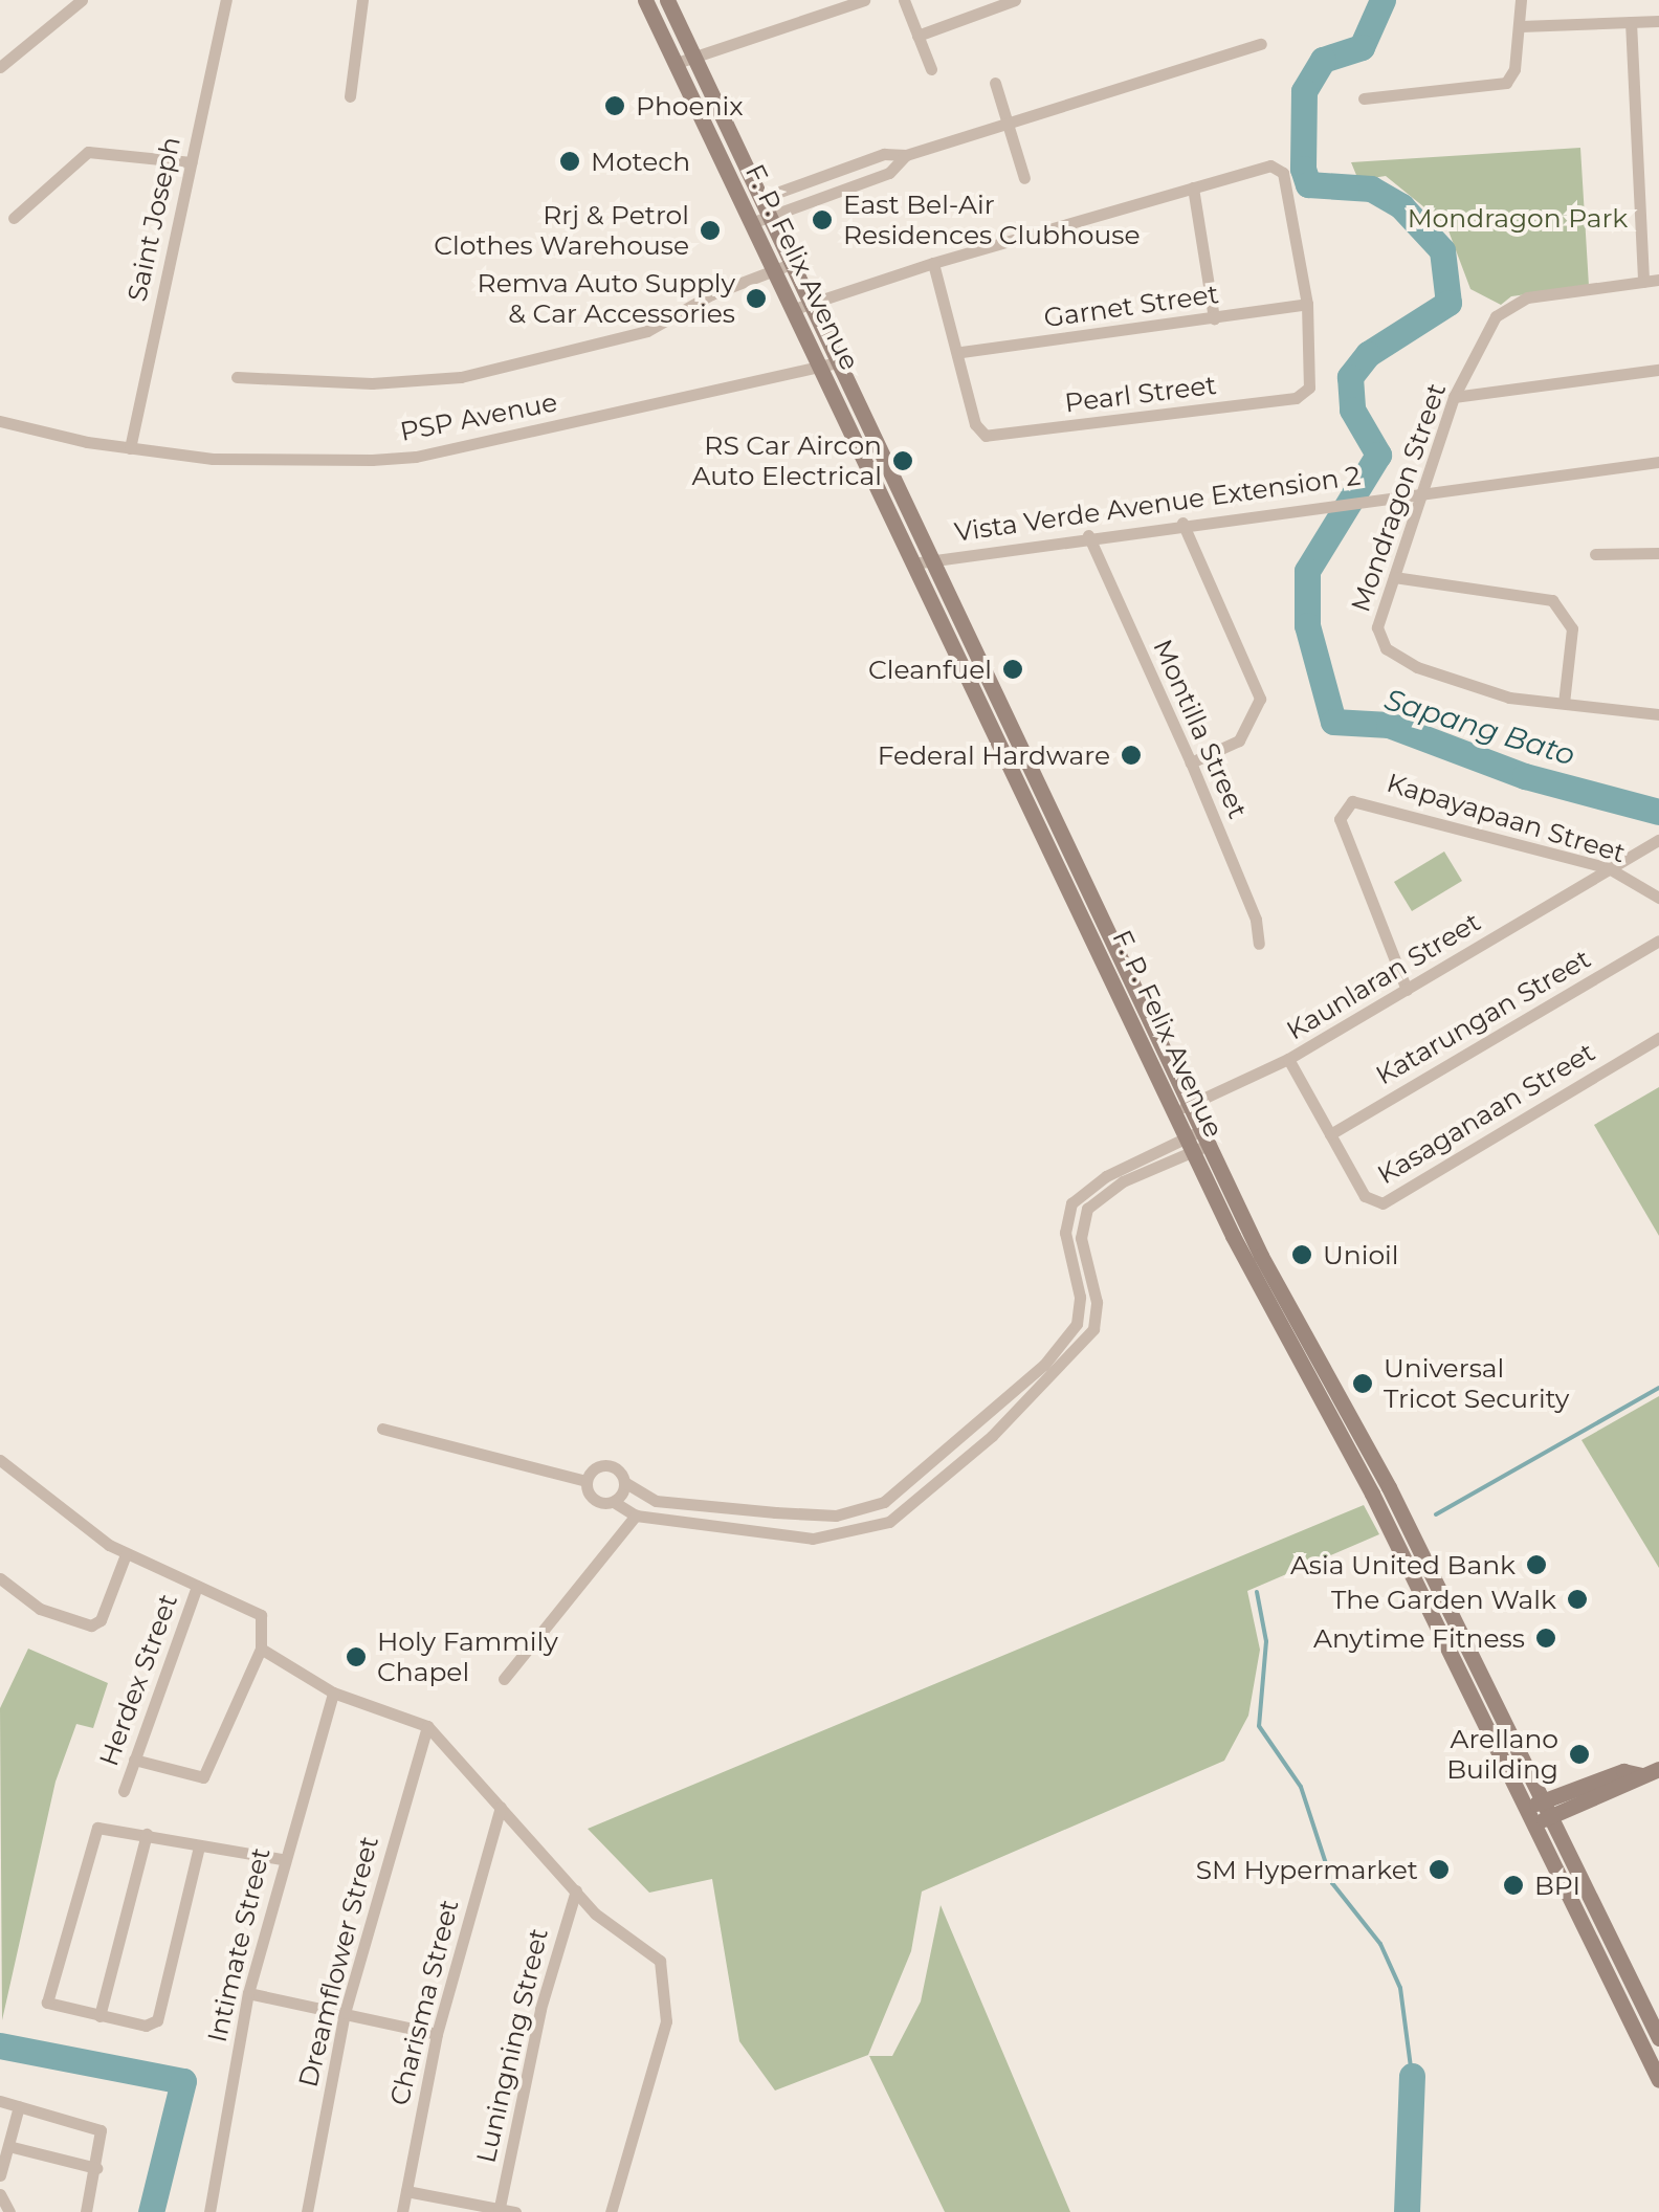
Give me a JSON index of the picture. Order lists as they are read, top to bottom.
{
  "streets": {
    "main road": ["F. P. Felix Avenue"],
    "street": [
      "Saint Joseph",
      "Garnet Street",
      "Pearl Street",
      "PSP Avenue",
      "Mondragon Street",
      "Vista Verde Avenue Extension 2",
      "Montilla Street",
      "Kapayapaan Street",
      "Kaunlaran Street",
      "Katarungan Street",
      "Kasaganaan Street",
      "Herdex Street",
      "Intimate Street",
      "Dreamflower Street",
      "Charisma Street",
      "Luningning Street"
    ]
  },
  "crossings": [
    ["Saint Joseph", "PSP Avenue"],
    ["F. P. Felix Avenue", "PSP Avenue"],
    ["F. P. Felix Avenue", "Vista Verde Avenue Extension 2"],
    ["F. P. Felix Avenue", "Kaunlaran Street"],
    ["Garnet Street", "Pearl Street"],
    ["Mondragon Street", "Vista Verde Avenue Extension 2"],
    ["Vista Verde Avenue Extension 2", "Montilla Street"],
    ["Kapayapaan Street", "Kaunlaran Street"],
    ["Kaunlaran Street", "Kasaganaan Street"],
    ["Katarungan Street", "Kasaganaan Street"]
  ],
  "water": ["Sapang Bato"],
  "parks": ["Mondragon Park"],
  "places": [
    "Phoenix",
    "Motech",
    "East Bel-Air Residences Clubhouse",
    "Rrj & Petrol Clothes Warehouse",
    "Remva Auto Supply & Car Accessories",
    "RS Car Aircon Auto Electrical",
    "Cleanfuel",
    "Federal Hardware",
    "Unioil",
    "Universal Tricot Security",
    "Asia United Bank",
    "The Garden Walk",
    "Anytime Fitness",
    "Holy Fammily Chapel",
    "Arellano Building",
    "SM Hypermarket",
    "BPI"
  ]
}
